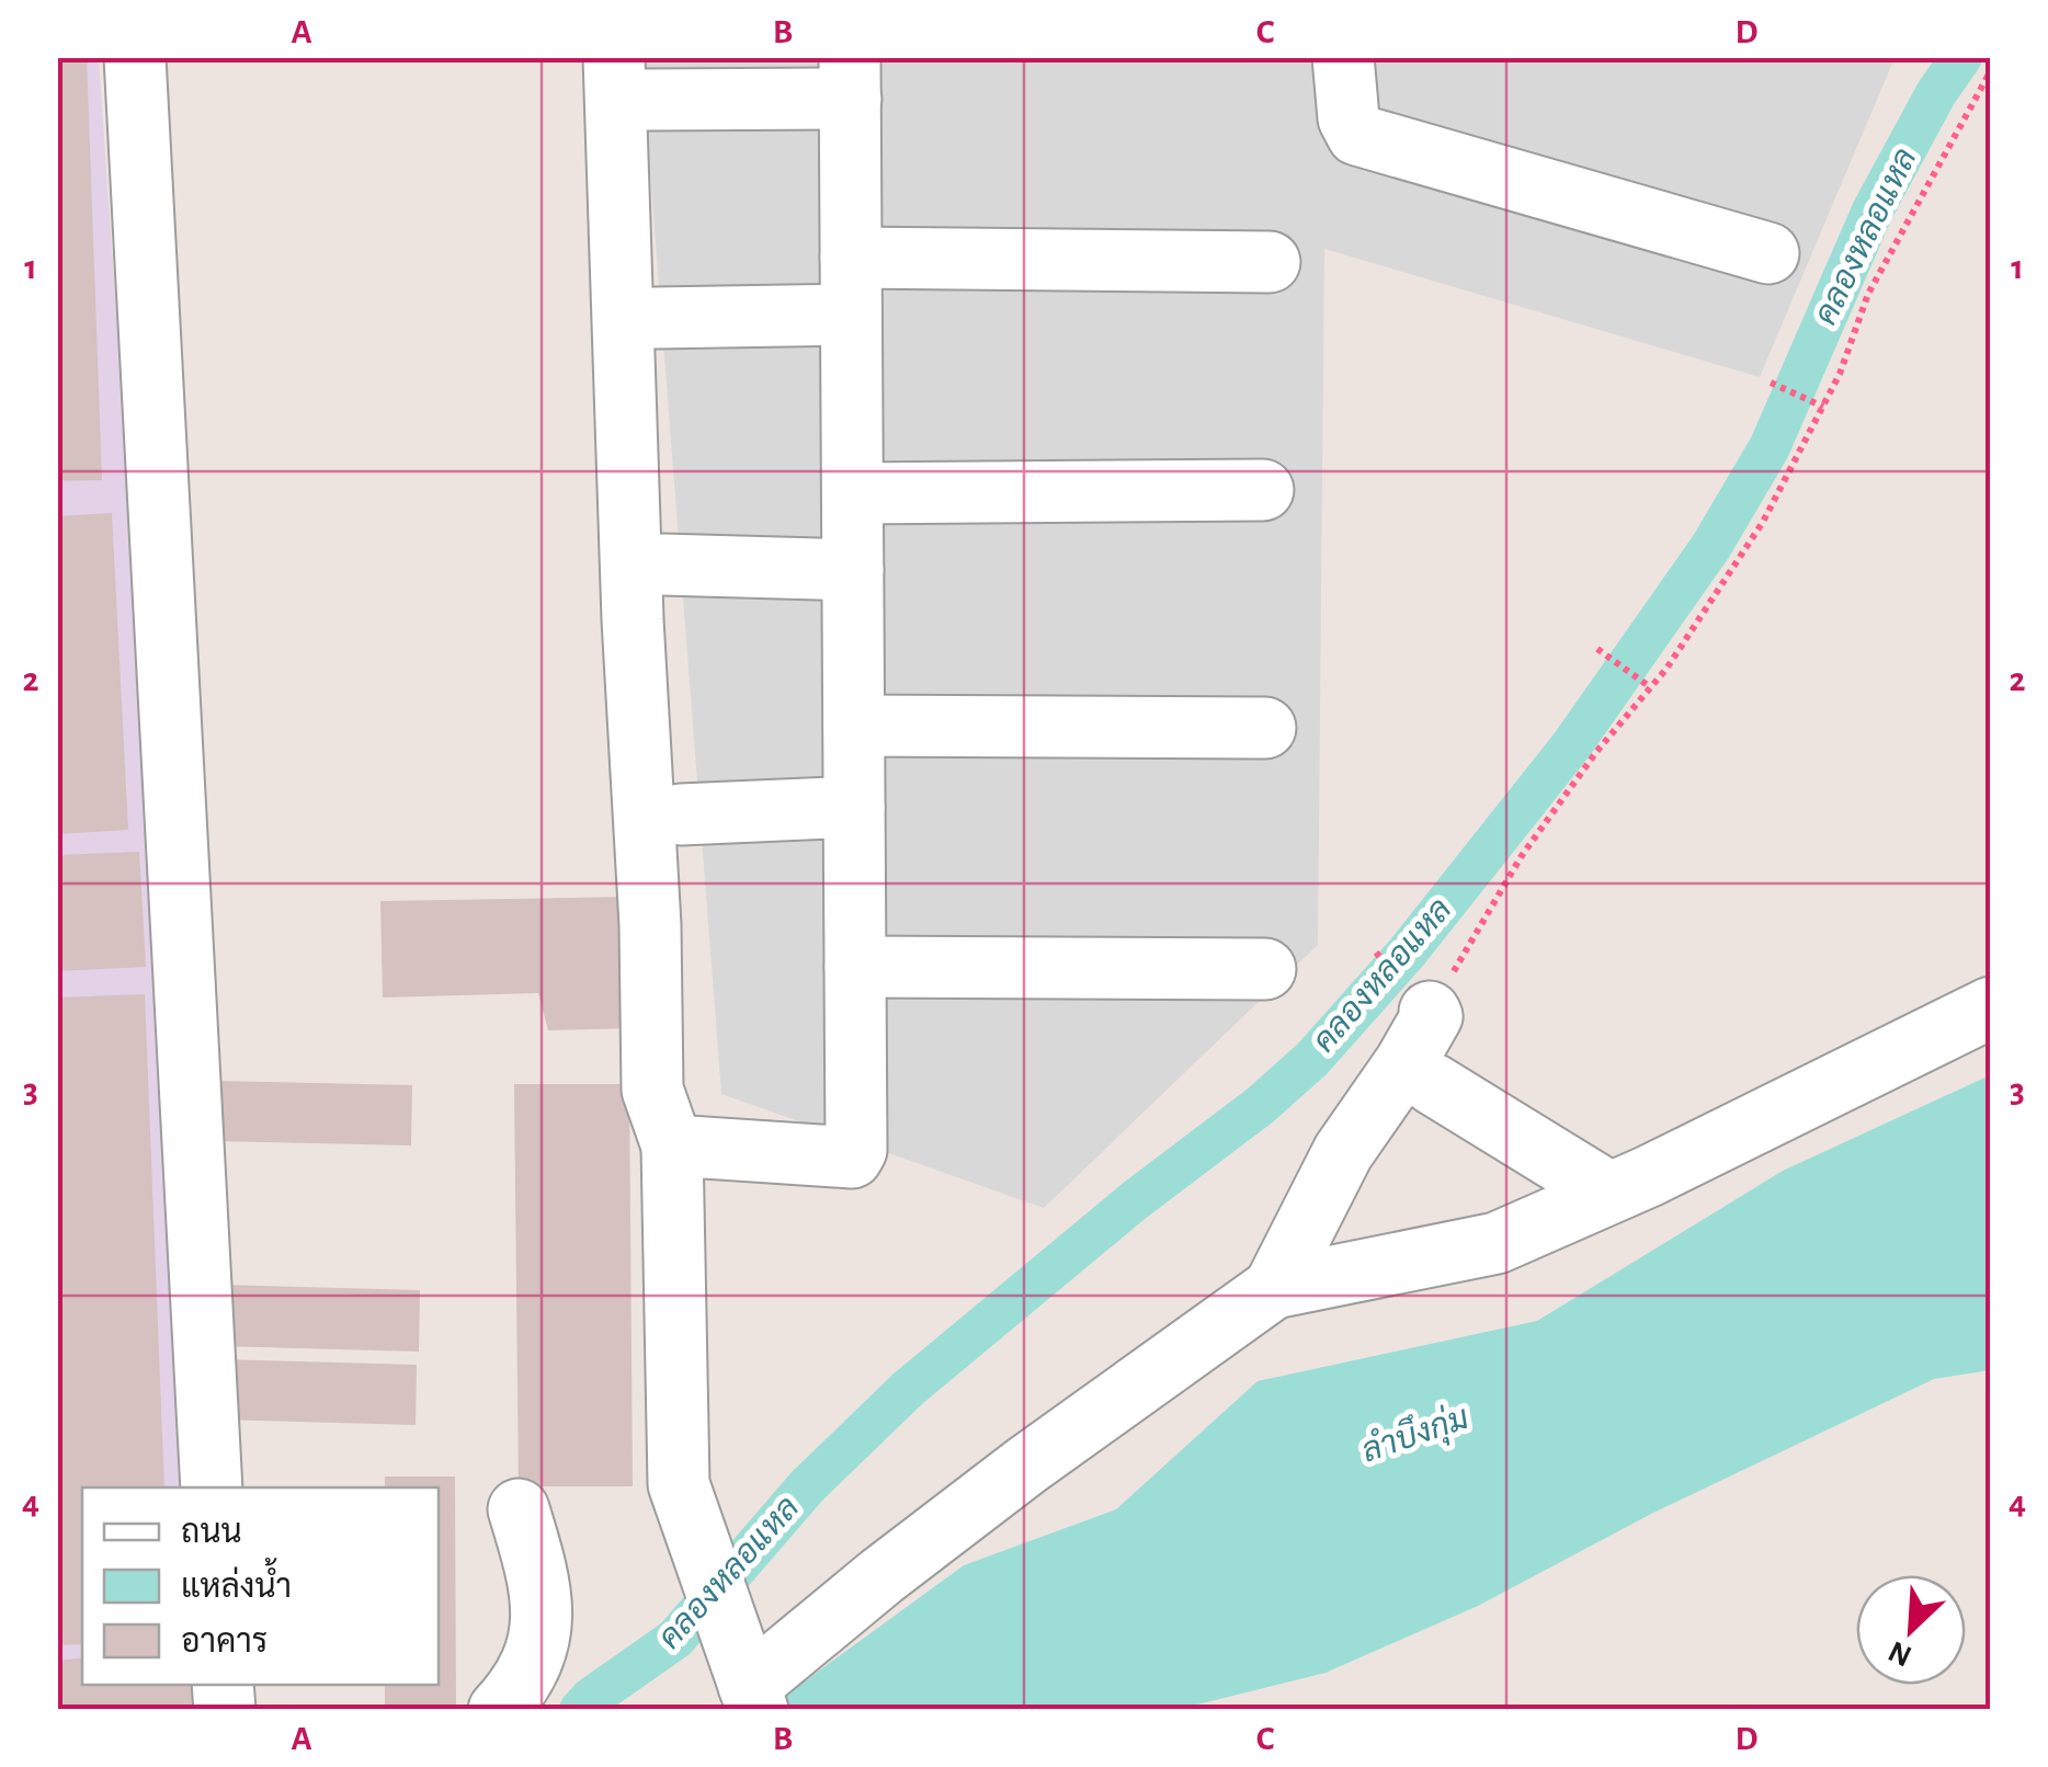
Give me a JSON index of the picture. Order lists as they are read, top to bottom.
{
  "water": ["คลองหลอแหล", "ลำบึงกุ่ม"],
  "legend": ["ถนน", "แหล่งน้ำ", "อาคาร"],
  "north": "bottom left",
  "grid": {
    "columns": [
      "A",
      "B",
      "C",
      "D"
    ],
    "rows": [
      "1",
      "2",
      "3",
      "4"
    ]
  }
}
